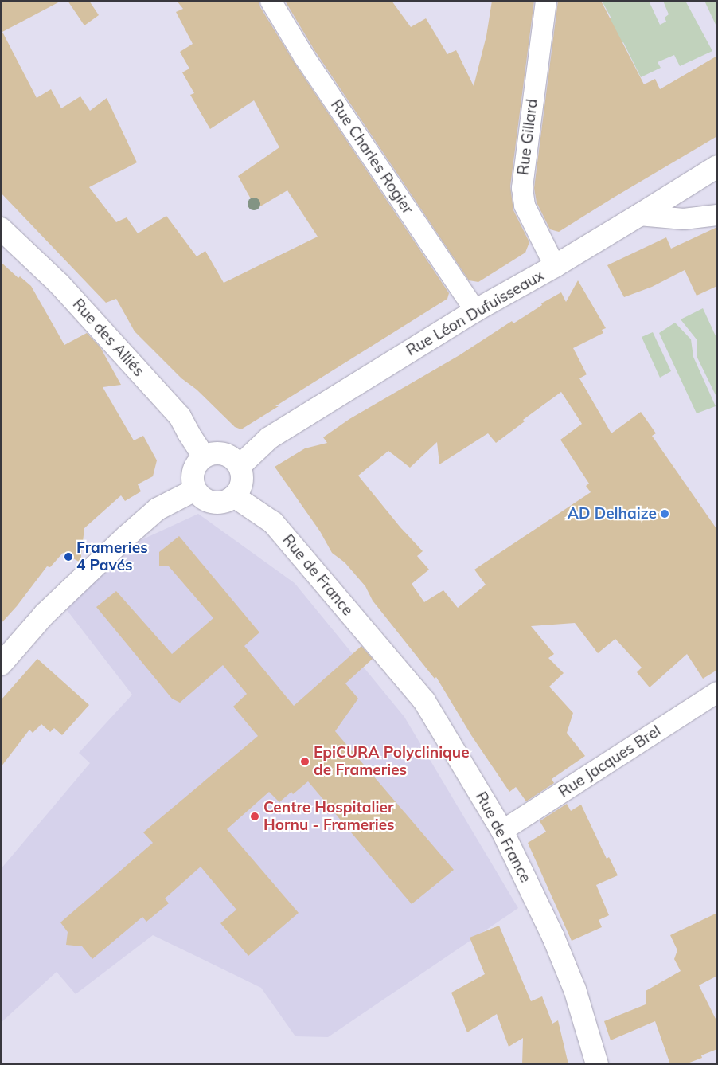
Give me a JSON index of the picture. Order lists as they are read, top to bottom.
{
  "streets": {
    "main road": ["Rue Léon Dufuisseaux", "Rue des Alliés", "Rue de France"],
    "street": ["Rue Gillard", "Rue Charles Rogier", "Rue Jacques Brel"]
  },
  "crossings": [
    ["Rue Gillard", "Rue Léon Dufuisseaux"],
    ["Rue Charles Rogier", "Rue Léon Dufuisseaux"],
    ["Rue Léon Dufuisseaux", "Rue des Alliés"],
    ["Rue Léon Dufuisseaux", "Rue de France"],
    ["Rue des Alliés", "Rue de France"],
    ["Rue de France", "Rue Jacques Brel"]
  ],
  "places": [
    "AD Delhaize",
    "Frameries 4 Pavés",
    "EpiCURA Polyclinique de Frameries",
    "Centre Hospitalier Hornu - Frameries"
  ]
}
